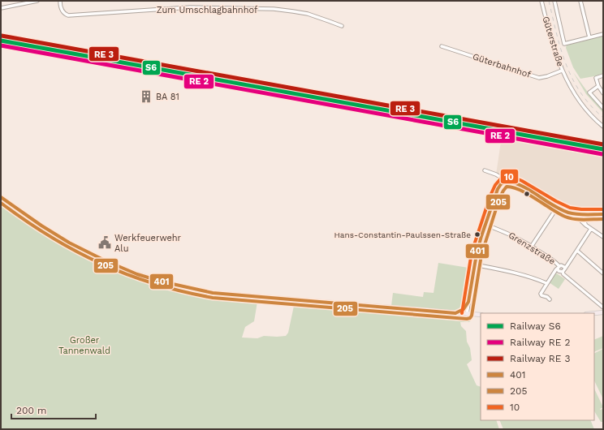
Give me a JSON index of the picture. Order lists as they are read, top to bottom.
{
  "streets": {
    "street": [
      "Zum Umschlagbahnhof",
      "Güterstraße",
      "Güterbahnhof",
      "Grenzstraße"
    ]
  },
  "crossings": [
    ["Güterstraße", "Güterbahnhof"]
  ],
  "parks": ["Großer Tannenwald"],
  "places": {
    "building": ["BA 81"],
    "other": ["Hans-Constantin-Paulssen-Straße"],
    "public building": ["Werkfeuerwehr Alu"]
  },
  "lines": [
    "rail line S6",
    "transit line 10",
    "transit line 401",
    "transit line 205"
  ],
  "legend": [
    "Railway S6",
    "Railway RE 2",
    "Railway RE 3",
    "401",
    "205",
    "10"
  ],
  "scale_bar": "200 m"
}
